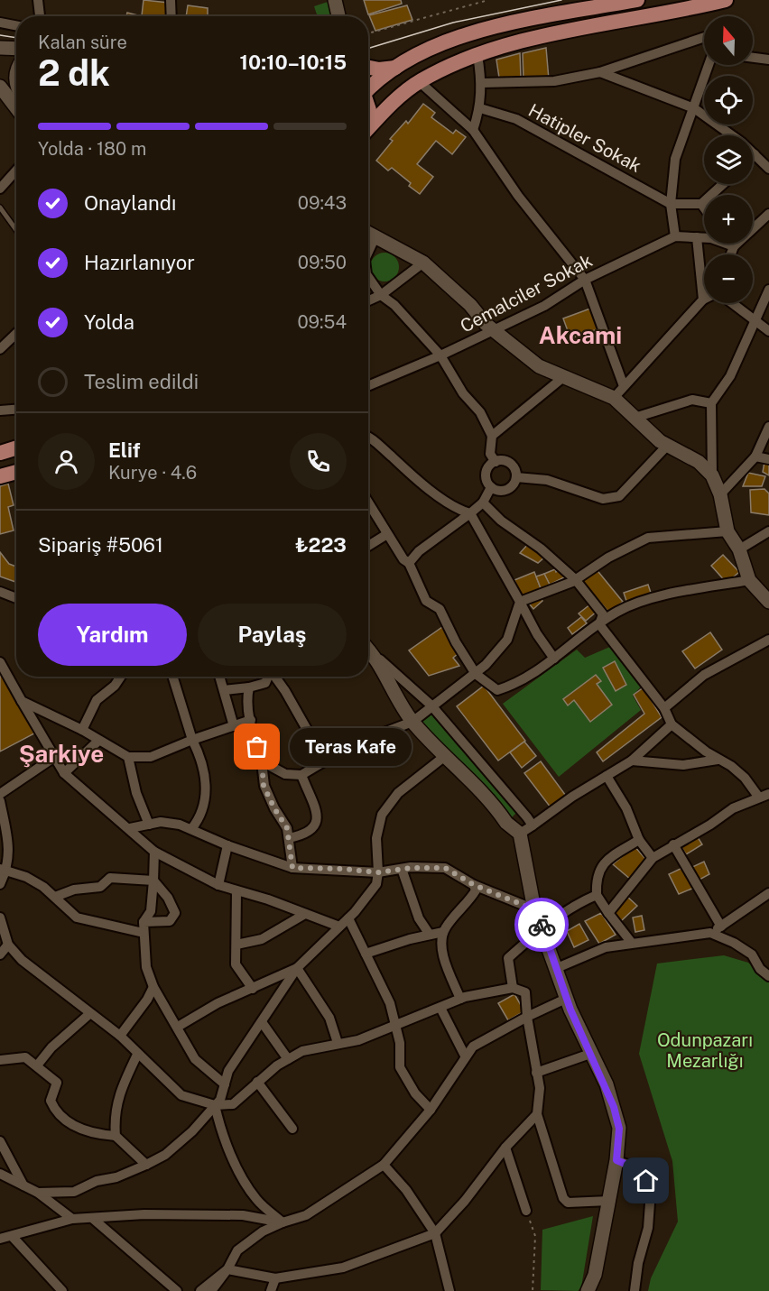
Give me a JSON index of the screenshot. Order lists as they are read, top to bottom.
{
  "streets": {
    "street": ["Hatipler Sokak", "Cemalciler Sokak"]
  },
  "districts": ["Akcami", "Şarkiye"],
  "parks": ["Odunpazarı Mezarlığı"],
  "places": ["Teras Kafe"],
  "north": "top",
  "page": {
    "map_buttons": ["+", "−"],
    "heading": ["2 dk", "Kalan süre", "10:10–10:15"],
    "panel": [
      "Elif",
      "Kurye · 4.6",
      "Sipariş #5061",
      "₺223"
    ],
    "bar": "Yolda · 180 m",
    "list": [
      ["Onaylandı", "09:43"],
      ["Hazırlanıyor", "09:50"],
      ["Yolda", "09:54"],
      "Teslim edildi"
    ],
    "buttons": ["Yardım", "Paylaş"],
    "bubble": "Teras Kafe"
  }
}
